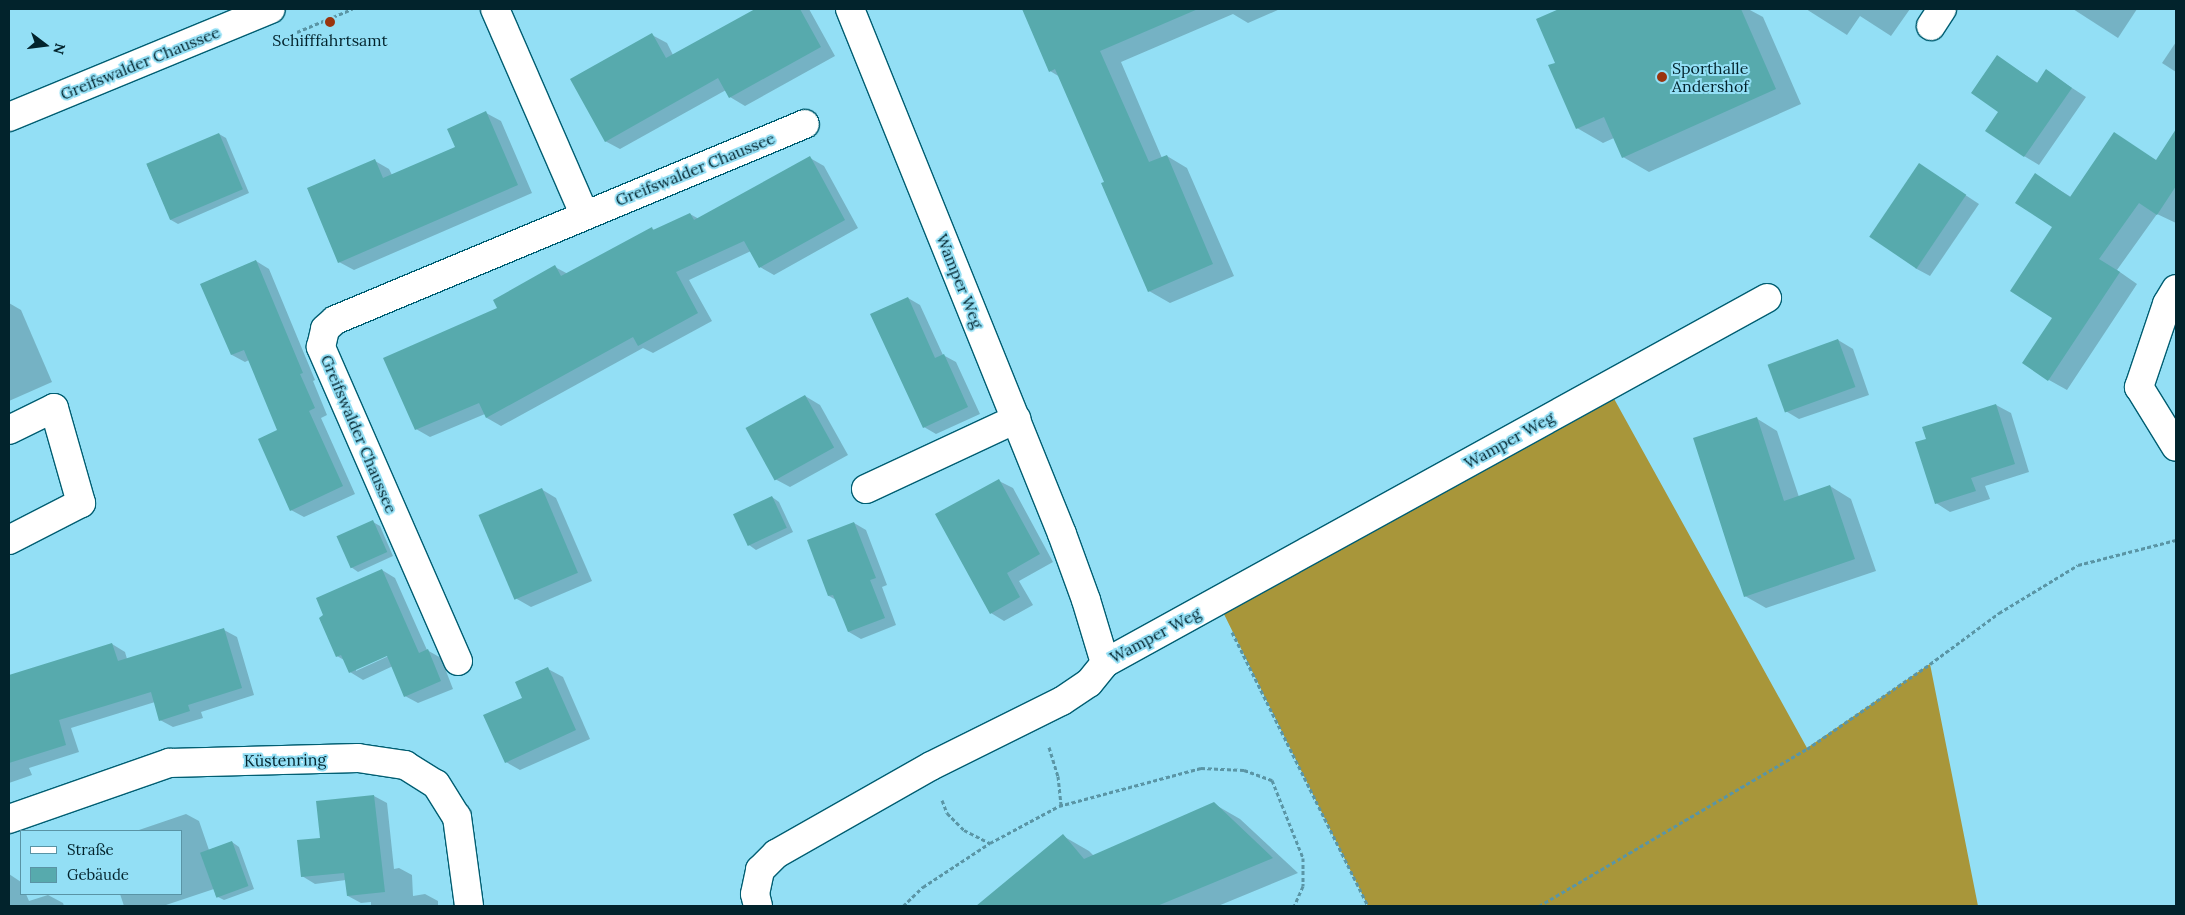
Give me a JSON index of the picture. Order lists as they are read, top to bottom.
{
  "streets": {
    "street": ["Greifswalder Chaussee", "Wamper Weg", "Küstenring"]
  },
  "places": ["Schifffahrtsamt", "Sporthalle Andershof"],
  "legend": ["Straße", "Gebäude"],
  "north": "right"
}
